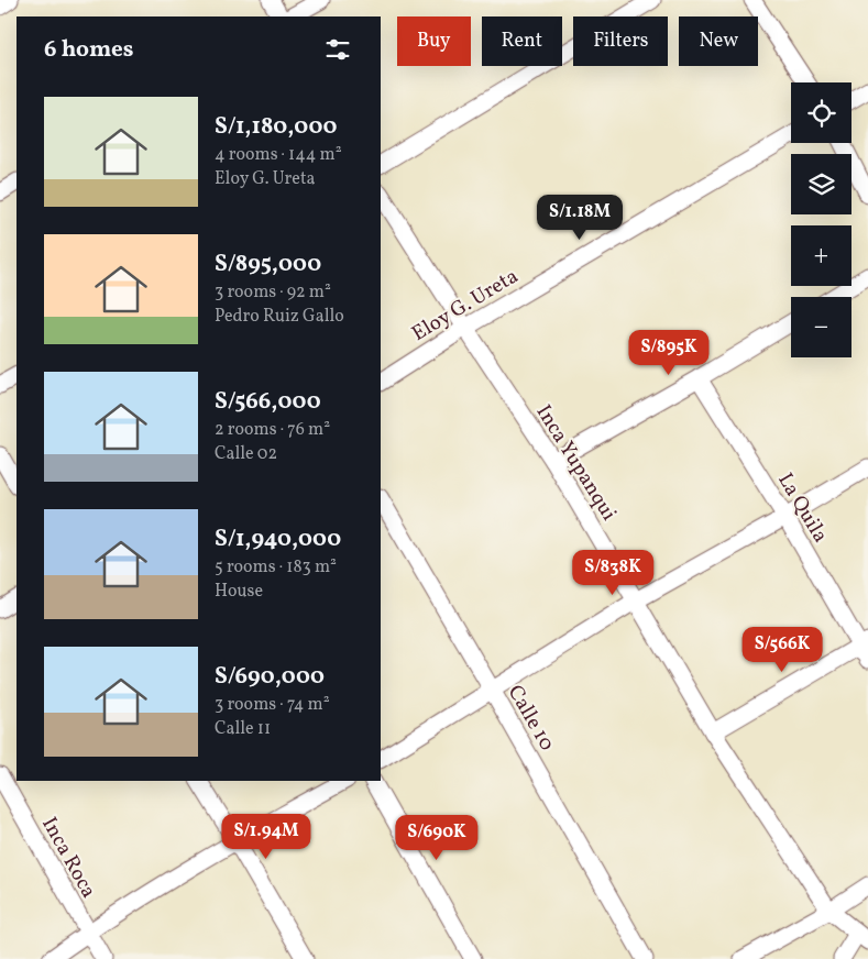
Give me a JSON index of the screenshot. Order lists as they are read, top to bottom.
{
  "streets": {
    "street": [
      "Eloy G. Ureta",
      "Inca Yupanqui",
      "La Quila",
      "Calle 10",
      "Inca Roca"
    ]
  },
  "crossings": [
    ["Eloy G. Ureta", "Inca Yupanqui"]
  ],
  "page": {
    "chip": [
      "Buy",
      "Rent",
      "Filters",
      "New"
    ],
    "heading": "6 homes",
    "map_buttons": ["+", "−"],
    "list": [
      {
        "name": "S/1,180,000",
        "note": "4 rooms · 144 m² · Eloy G. Ureta"
      },
      {
        "name": "S/895,000",
        "note": "3 rooms · 92 m² · Pedro Ruiz Gallo"
      },
      {
        "name": "S/566,000",
        "note": "2 rooms · 76 m² · Calle 02"
      },
      {
        "name": "S/1,940,000",
        "note": "5 rooms · 183 m² · House"
      },
      {
        "name": "S/690,000",
        "note": "3 rooms · 74 m² · Calle 11"
      }
    ],
    "price": [
      "S/1.18M",
      "S/895K",
      "S/838K",
      "S/566K",
      "S/1.94M",
      "S/690K"
    ]
  }
}
